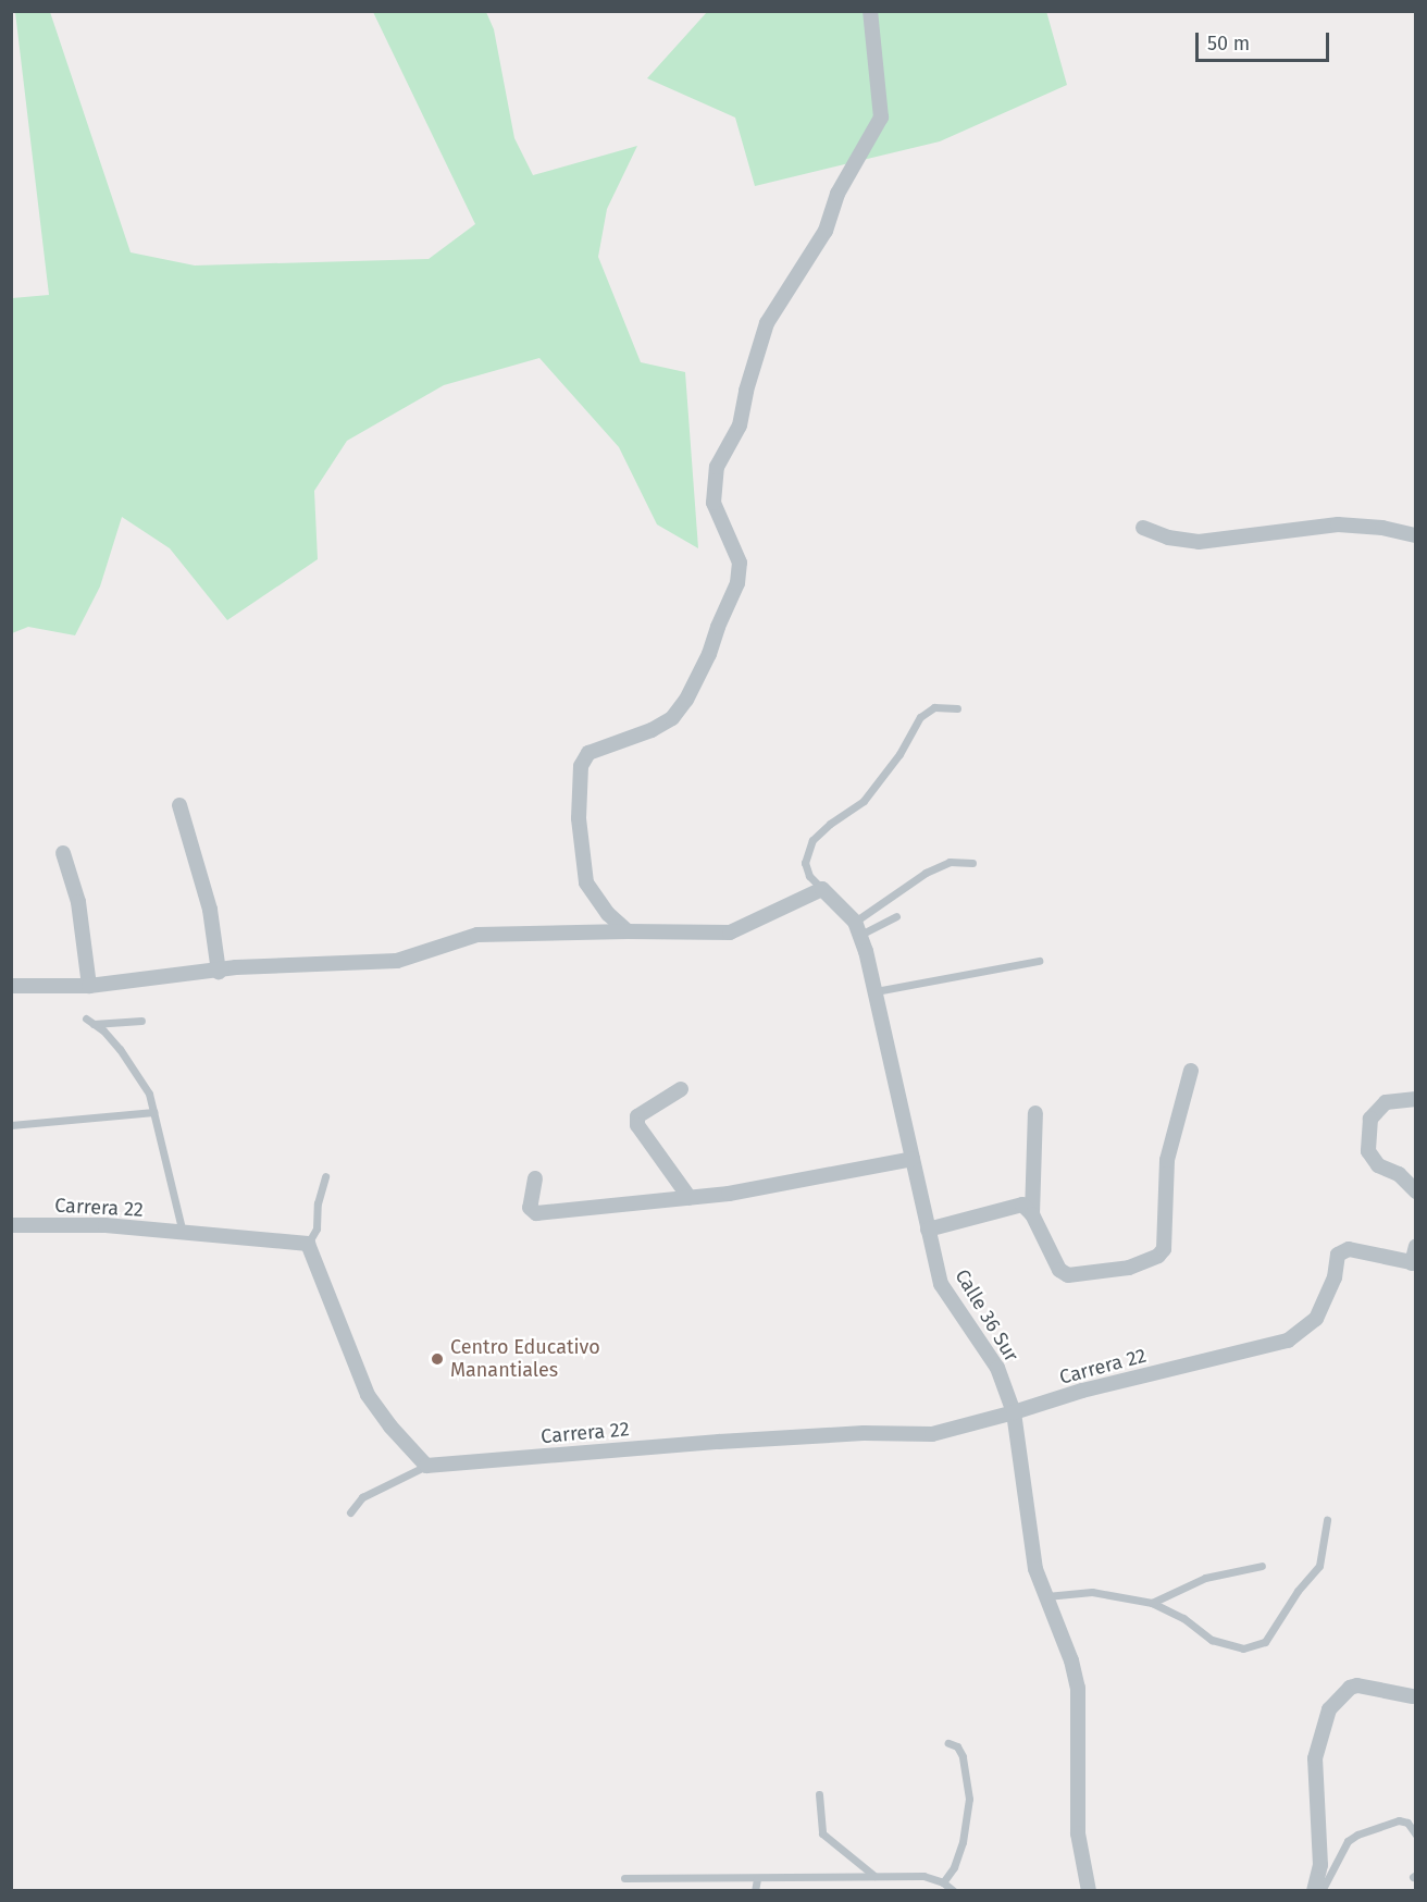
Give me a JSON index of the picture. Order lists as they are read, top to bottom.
{
  "streets": {
    "street": ["Carrera 22", "Calle 36 Sur"]
  },
  "crossings": [
    ["Carrera 22", "Calle 36 Sur"]
  ],
  "places": ["Centro Educativo Manantiales"],
  "scale_bar": "50 m"
}
